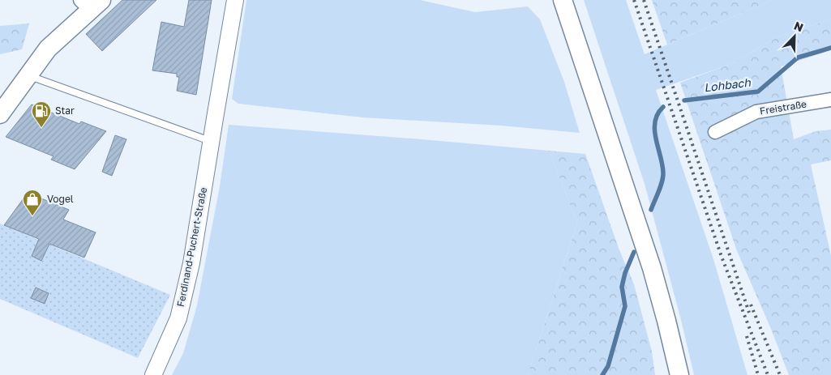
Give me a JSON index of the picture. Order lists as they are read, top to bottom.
{
  "streets": {
    "street": ["Freistraße", "Ferdinand-Puchert-Straße"]
  },
  "water": ["Lohbach"],
  "places": {
    "fuel station": ["Star"],
    "shop": ["Vogel"]
  },
  "north": "top right"
}
